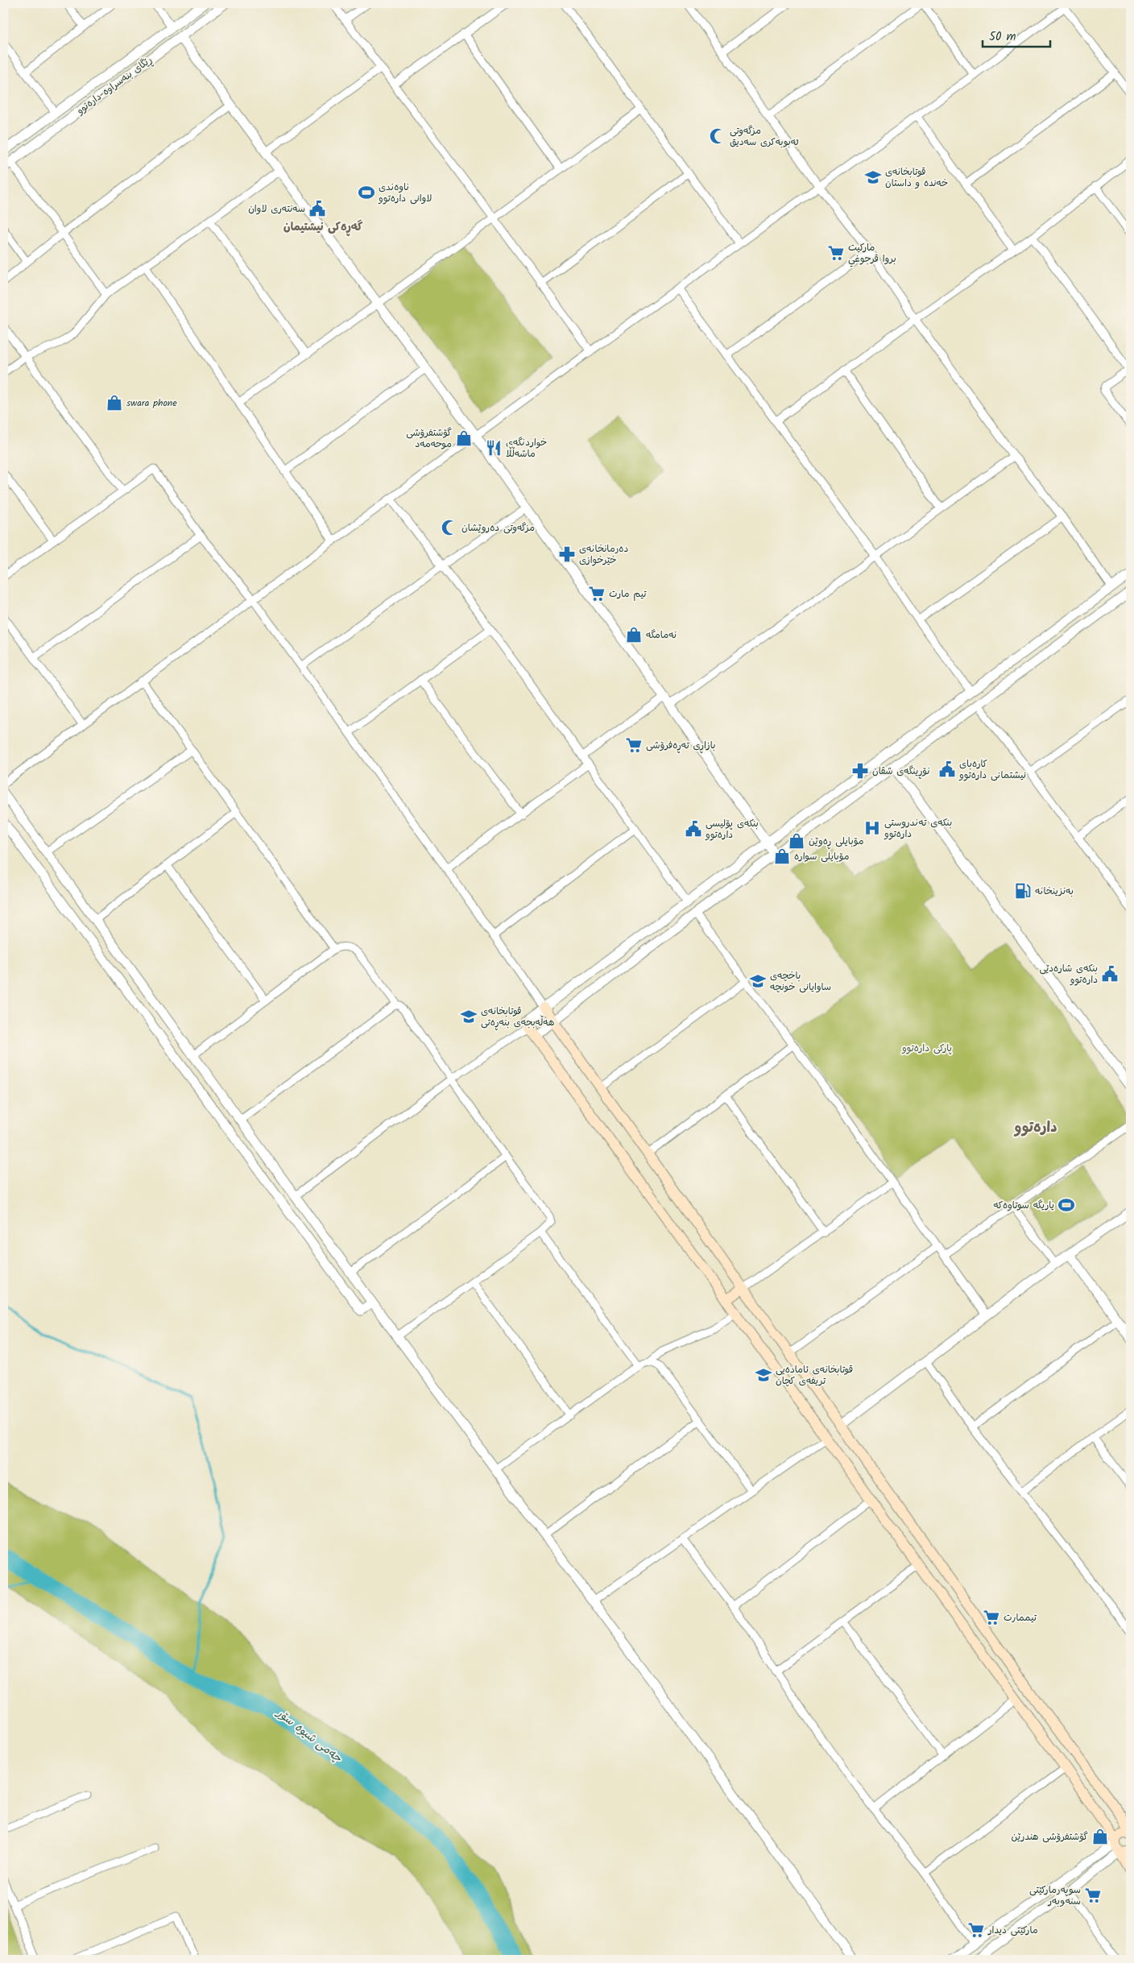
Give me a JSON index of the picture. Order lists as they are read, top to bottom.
{
  "streets": {
    "street": ["ڕێگای بنەسراوە-دارەتوو"]
  },
  "districts": ["گەڕەکی نیشتیمان", "دارەتوو"],
  "water": ["چەمی شیوە سۆر"],
  "parks": ["پارکی دارەتوو"],
  "places": {
    "mosque": ["مزگەوتی ئەبوبەکری سەدیق", "مزگەوتی دەروێشان"],
    "school or university": [
      "قوتابخانەی خەندە و داستان",
      "باخچەی ساوایانی خونچە",
      "قوتابخانەی هەڵەبجەی بنەڕەتی",
      "قوتابخانەی ئامادەیی تریفەی کچان"
    ],
    "sports": ["ناوەندی لاوانی دارەتوو", "یاریگە سوتاوەکە"],
    "public building": [
      "سەنتەری لاوان",
      "کارەبای نیشتمانی دارەتوو",
      "بنکەی پۆلیسی دارەتوو",
      "بنکەی شارەدێی دارەتوو"
    ],
    "supermarket": [
      "ماركيت بروا قرجوغي",
      "تیم مارت",
      "بازاڕی تەڕەفرۆشی",
      "تیممارت",
      "سوپەرمارکێتی سنەوبەر",
      "مارکێتی دیدار"
    ],
    "shop": [
      "swara phone",
      "گۆشتفرۆشی موحەمەد",
      "نەمامگە",
      "مۆبایلی ڕەوێن",
      "مۆبایلی سوارە",
      "گۆشتفرۆشی هندرێن"
    ],
    "restaurant": ["خواردنگەی ماشەڵڵا"],
    "pharmacy": ["دەرمانخانەی خێرخوازی", "نۆڕینگەی شڤان"],
    "hospital": ["بنکەی تەندروستی دارەتوو"],
    "fuel station": ["بەنزینخانە"]
  },
  "scale_bar": "50 m"
}
